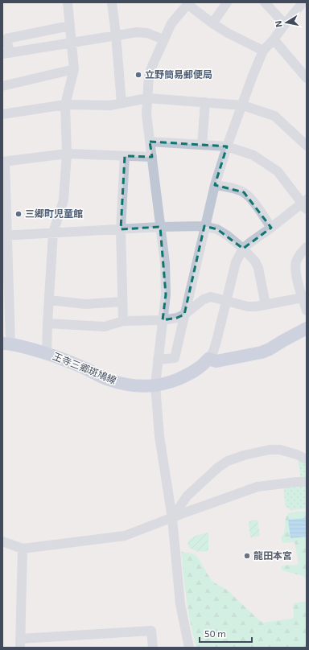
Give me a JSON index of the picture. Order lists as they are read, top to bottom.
{
  "streets": {
    "main road": ["王寺三郷斑鳩線"]
  },
  "places": ["立野簡易郵便局", "三郷町児童館", "龍田本宮"],
  "scale_bar": "50 m",
  "north": "left"
}
